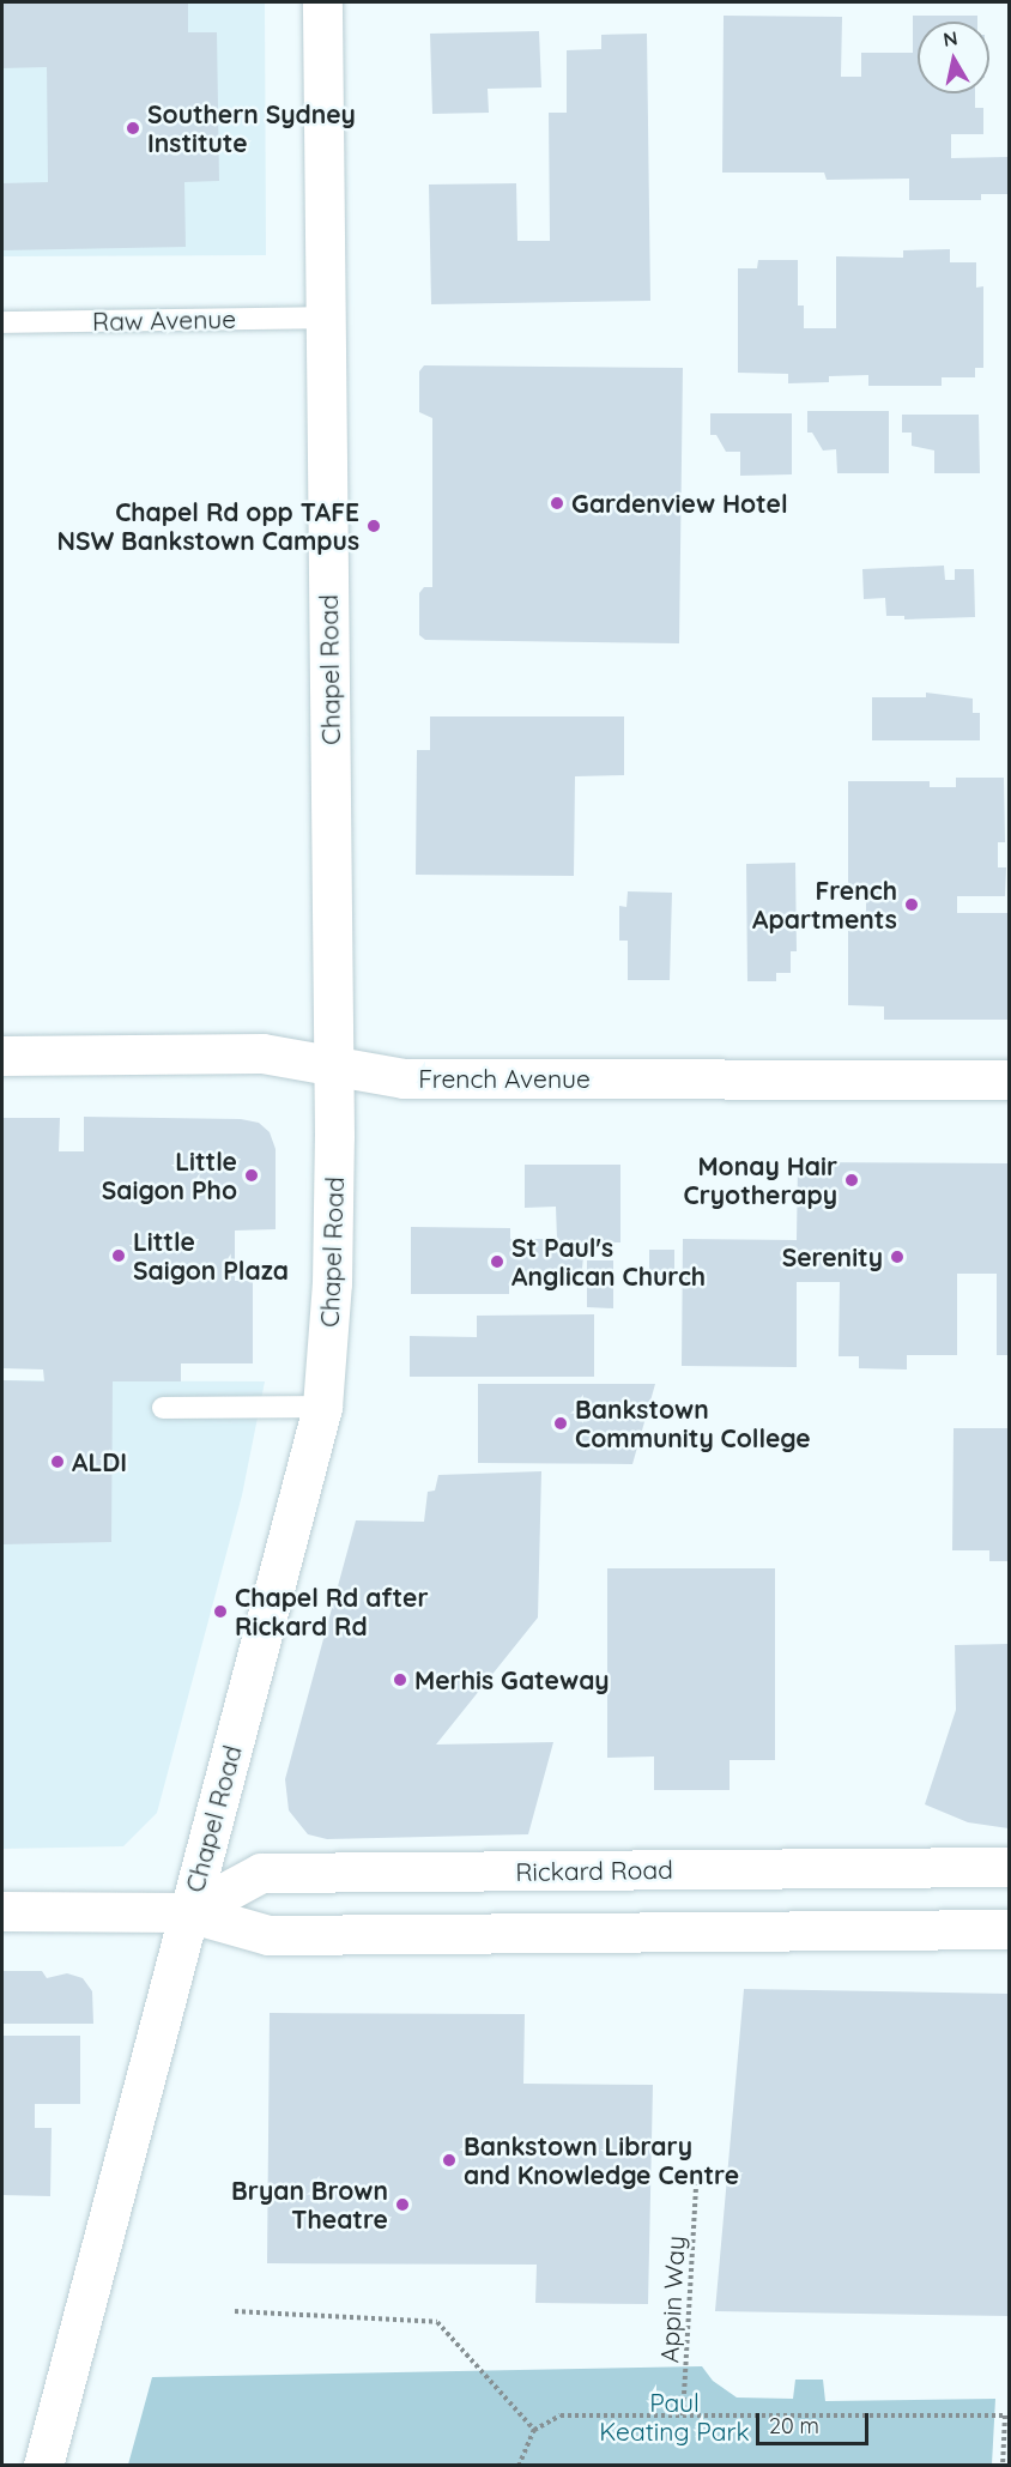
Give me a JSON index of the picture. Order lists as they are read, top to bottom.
{
  "streets": {
    "main road": ["Chapel Road", "French Avenue", "Rickard Road"],
    "lane": ["Raw Avenue"],
    "path": ["Appin Way"]
  },
  "crossings": [
    ["Raw Avenue", "Chapel Road"],
    ["Chapel Road", "French Avenue"],
    ["Chapel Road", "Rickard Road"]
  ],
  "parks": ["Paul Keating Park"],
  "places": [
    "Southern Sydney Institute",
    "Gardenview Hotel",
    "Chapel Rd opp TAFE NSW Bankstown Campus",
    "French Apartments",
    "Little Saigon Pho",
    "Monay Hair Cryotherapy",
    "Little Saigon Plaza",
    "Serenity",
    "St Paul's Anglican Church",
    "Bankstown Community College",
    "ALDI",
    "Chapel Rd after Rickard Rd",
    "Merhis Gateway",
    "Bankstown Library and Knowledge Centre",
    "Bryan Brown Theatre"
  ],
  "scale_bar": "20 m",
  "north": "top"
}
